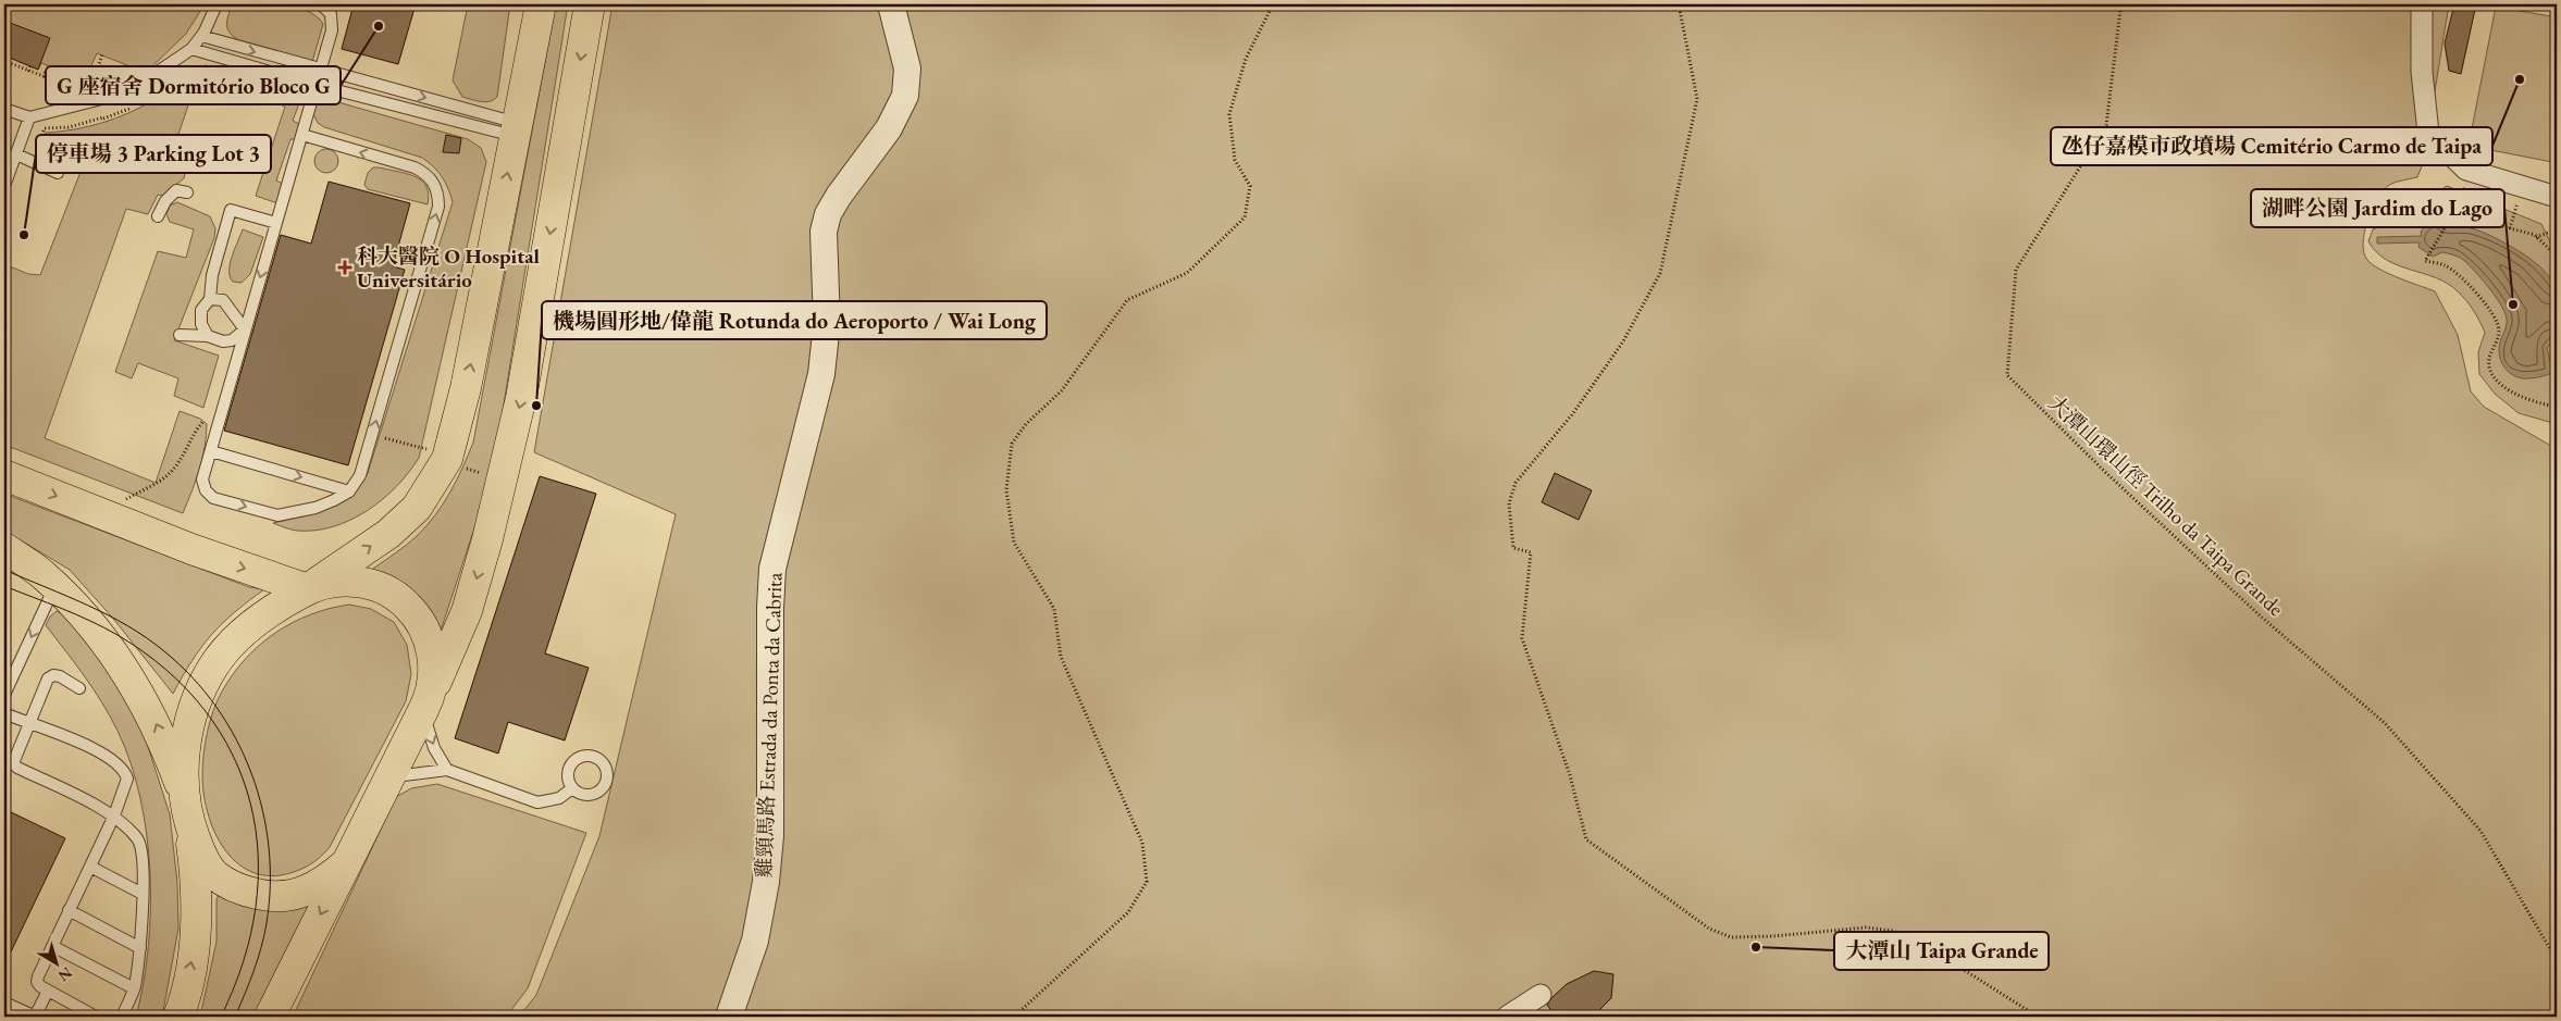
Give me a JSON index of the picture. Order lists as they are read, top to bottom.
{
  "streets": {
    "street": ["雞頸馬路 Estrada da Ponta da Cabrita"],
    "path": ["大潭山環山徑 Trilho da Taipa Grande"]
  },
  "places": {
    "other": [
      "G 座宿舍 Dormitório Bloco G",
      "氹仔嘉模市政墳場 Cemitério Carmo de Taipa",
      "停車場 3 Parking Lot 3",
      "湖畔公園 Jardim do Lago",
      "機場圓形地/偉龍 Rotunda do Aeroporto / Wai Long",
      "大潭山 Taipa Grande"
    ],
    "health": ["科大醫院 O Hospital Universitário"]
  },
  "north": "bottom right"
}
